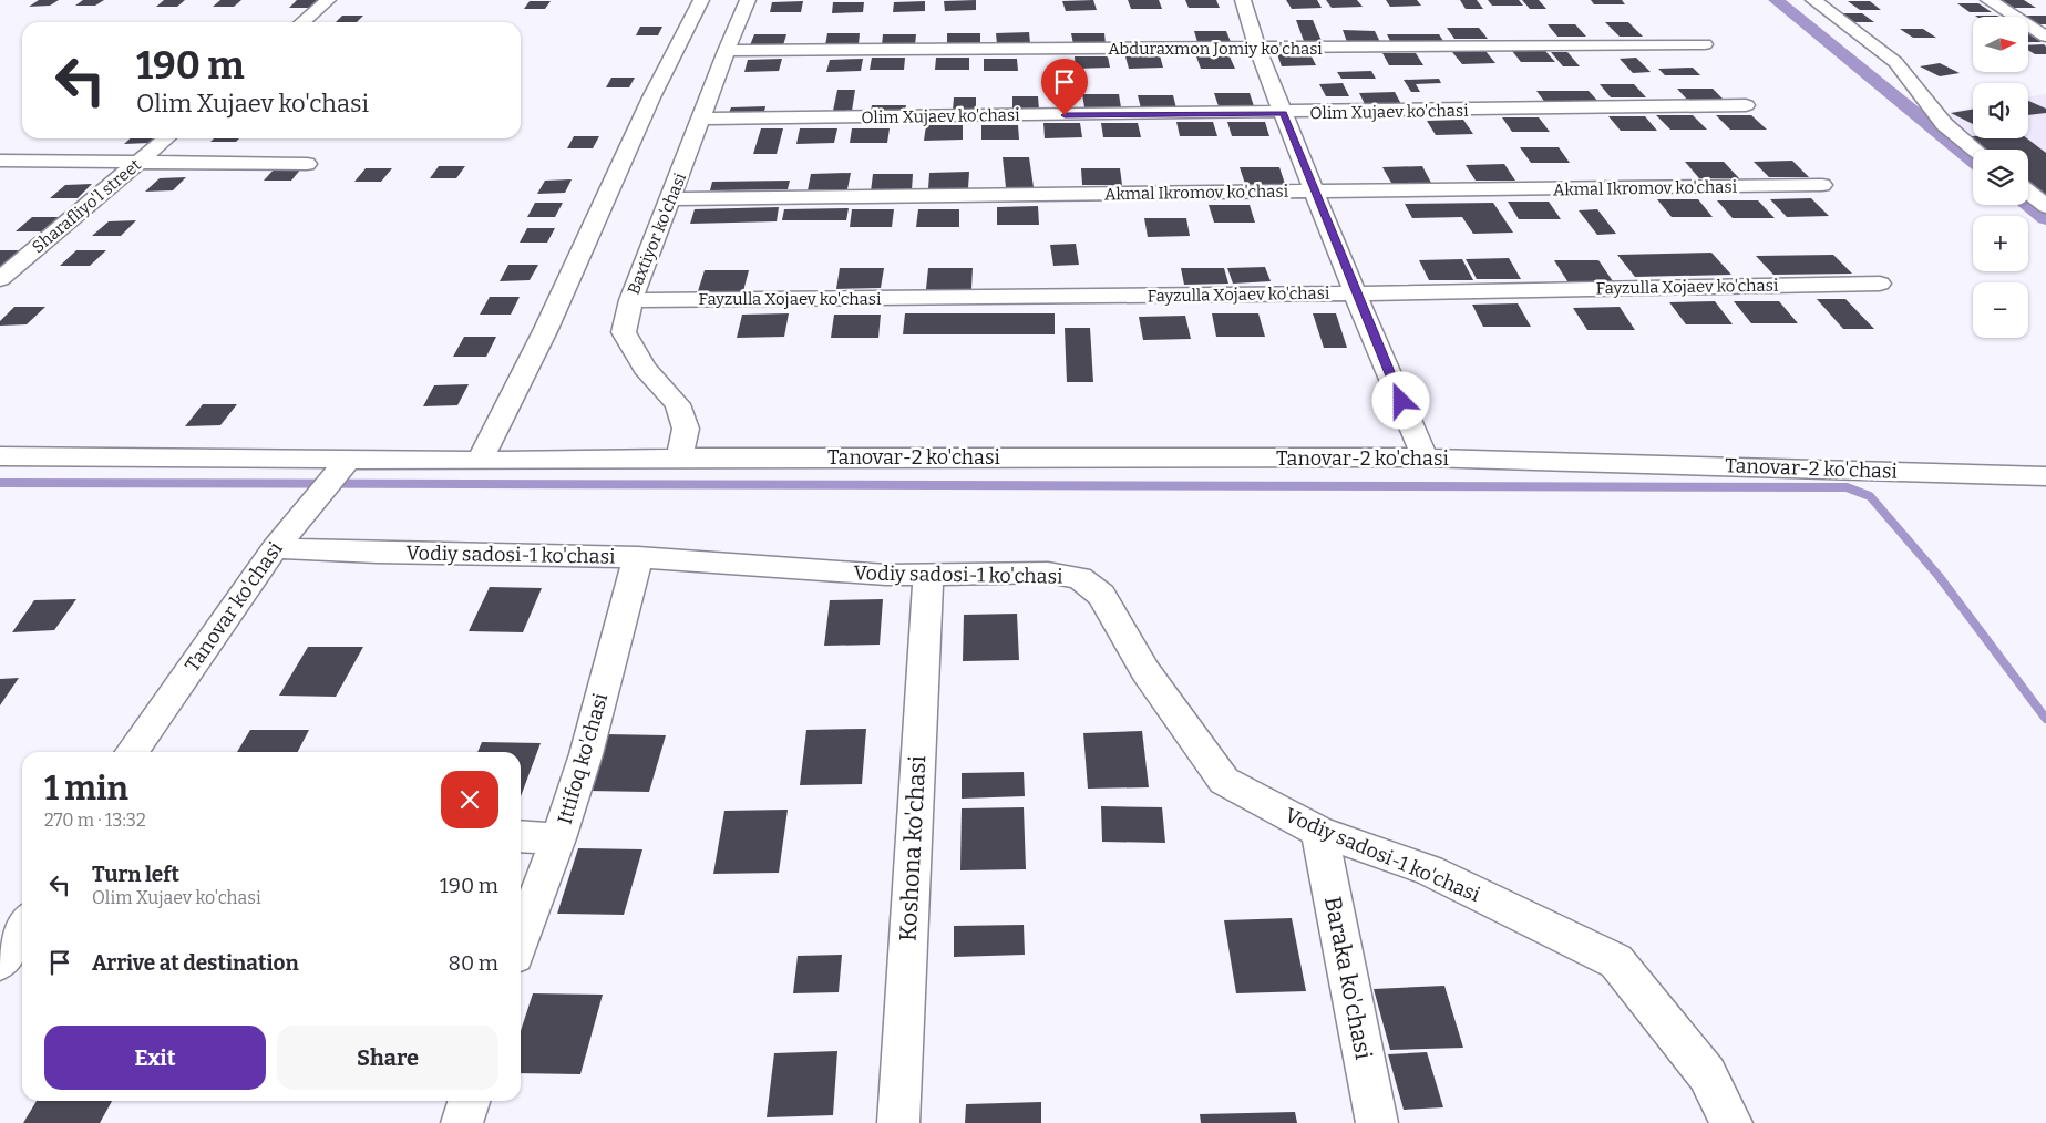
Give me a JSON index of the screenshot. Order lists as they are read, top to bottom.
{
  "streets": {
    "street": [
      "Abduraxmon Jomiy ko'chasi",
      "Olim Xujaev ko'chasi",
      "Akmal Ikromov ko'chasi",
      "Sharafliyo'l street",
      "Baxtiyor ko'chasi",
      "Fayzulla Xojaev ko'chasi",
      "Tanovar-2 ko'chasi",
      "Vodiy sadosi-1 ko'chasi",
      "Tanovar ko'chasi",
      "Ittifoq ko'chasi",
      "Koshona ko'chasi",
      "Baraka ko'chasi"
    ]
  },
  "crossings": [
    ["Abduraxmon Jomiy ko'chasi", "Baxtiyor ko'chasi"],
    ["Olim Xujaev ko'chasi", "Baxtiyor ko'chasi"],
    ["Akmal Ikromov ko'chasi", "Baxtiyor ko'chasi"],
    ["Baxtiyor ko'chasi", "Fayzulla Xojaev ko'chasi"],
    ["Baxtiyor ko'chasi", "Tanovar-2 ko'chasi"],
    ["Tanovar-2 ko'chasi", "Tanovar ko'chasi"],
    ["Vodiy sadosi-1 ko'chasi", "Tanovar ko'chasi"],
    ["Vodiy sadosi-1 ko'chasi", "Ittifoq ko'chasi"],
    ["Vodiy sadosi-1 ko'chasi", "Koshona ko'chasi"],
    ["Vodiy sadosi-1 ko'chasi", "Baraka ko'chasi"]
  ],
  "north": "right",
  "page": {
    "map_buttons": ["+", "−"],
    "turn": ["190 m", "Olim Xujaev ko'chasi"],
    "heading": ["1 min", "270 m · 13:32"],
    "list": [
      {
        "name": "Turn left",
        "note": "Olim Xujaev ko'chasi",
        "value": "190 m"
      },
      {
        "name": "Arrive at destination",
        "value": "80 m"
      }
    ],
    "buttons": ["Exit", "Share"]
  }
}
